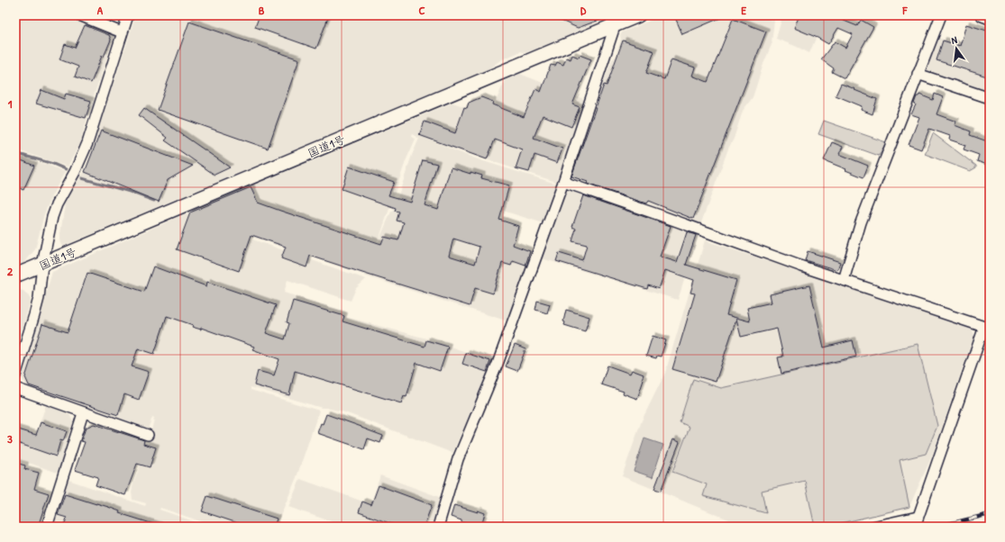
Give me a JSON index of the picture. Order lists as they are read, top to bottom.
{
  "streets": {
    "highway": ["国道1号"]
  },
  "north": "top",
  "grid": {
    "columns": [
      "A",
      "B",
      "C",
      "D",
      "E",
      "F"
    ],
    "rows": ["1", "2", "3"]
  }
}
